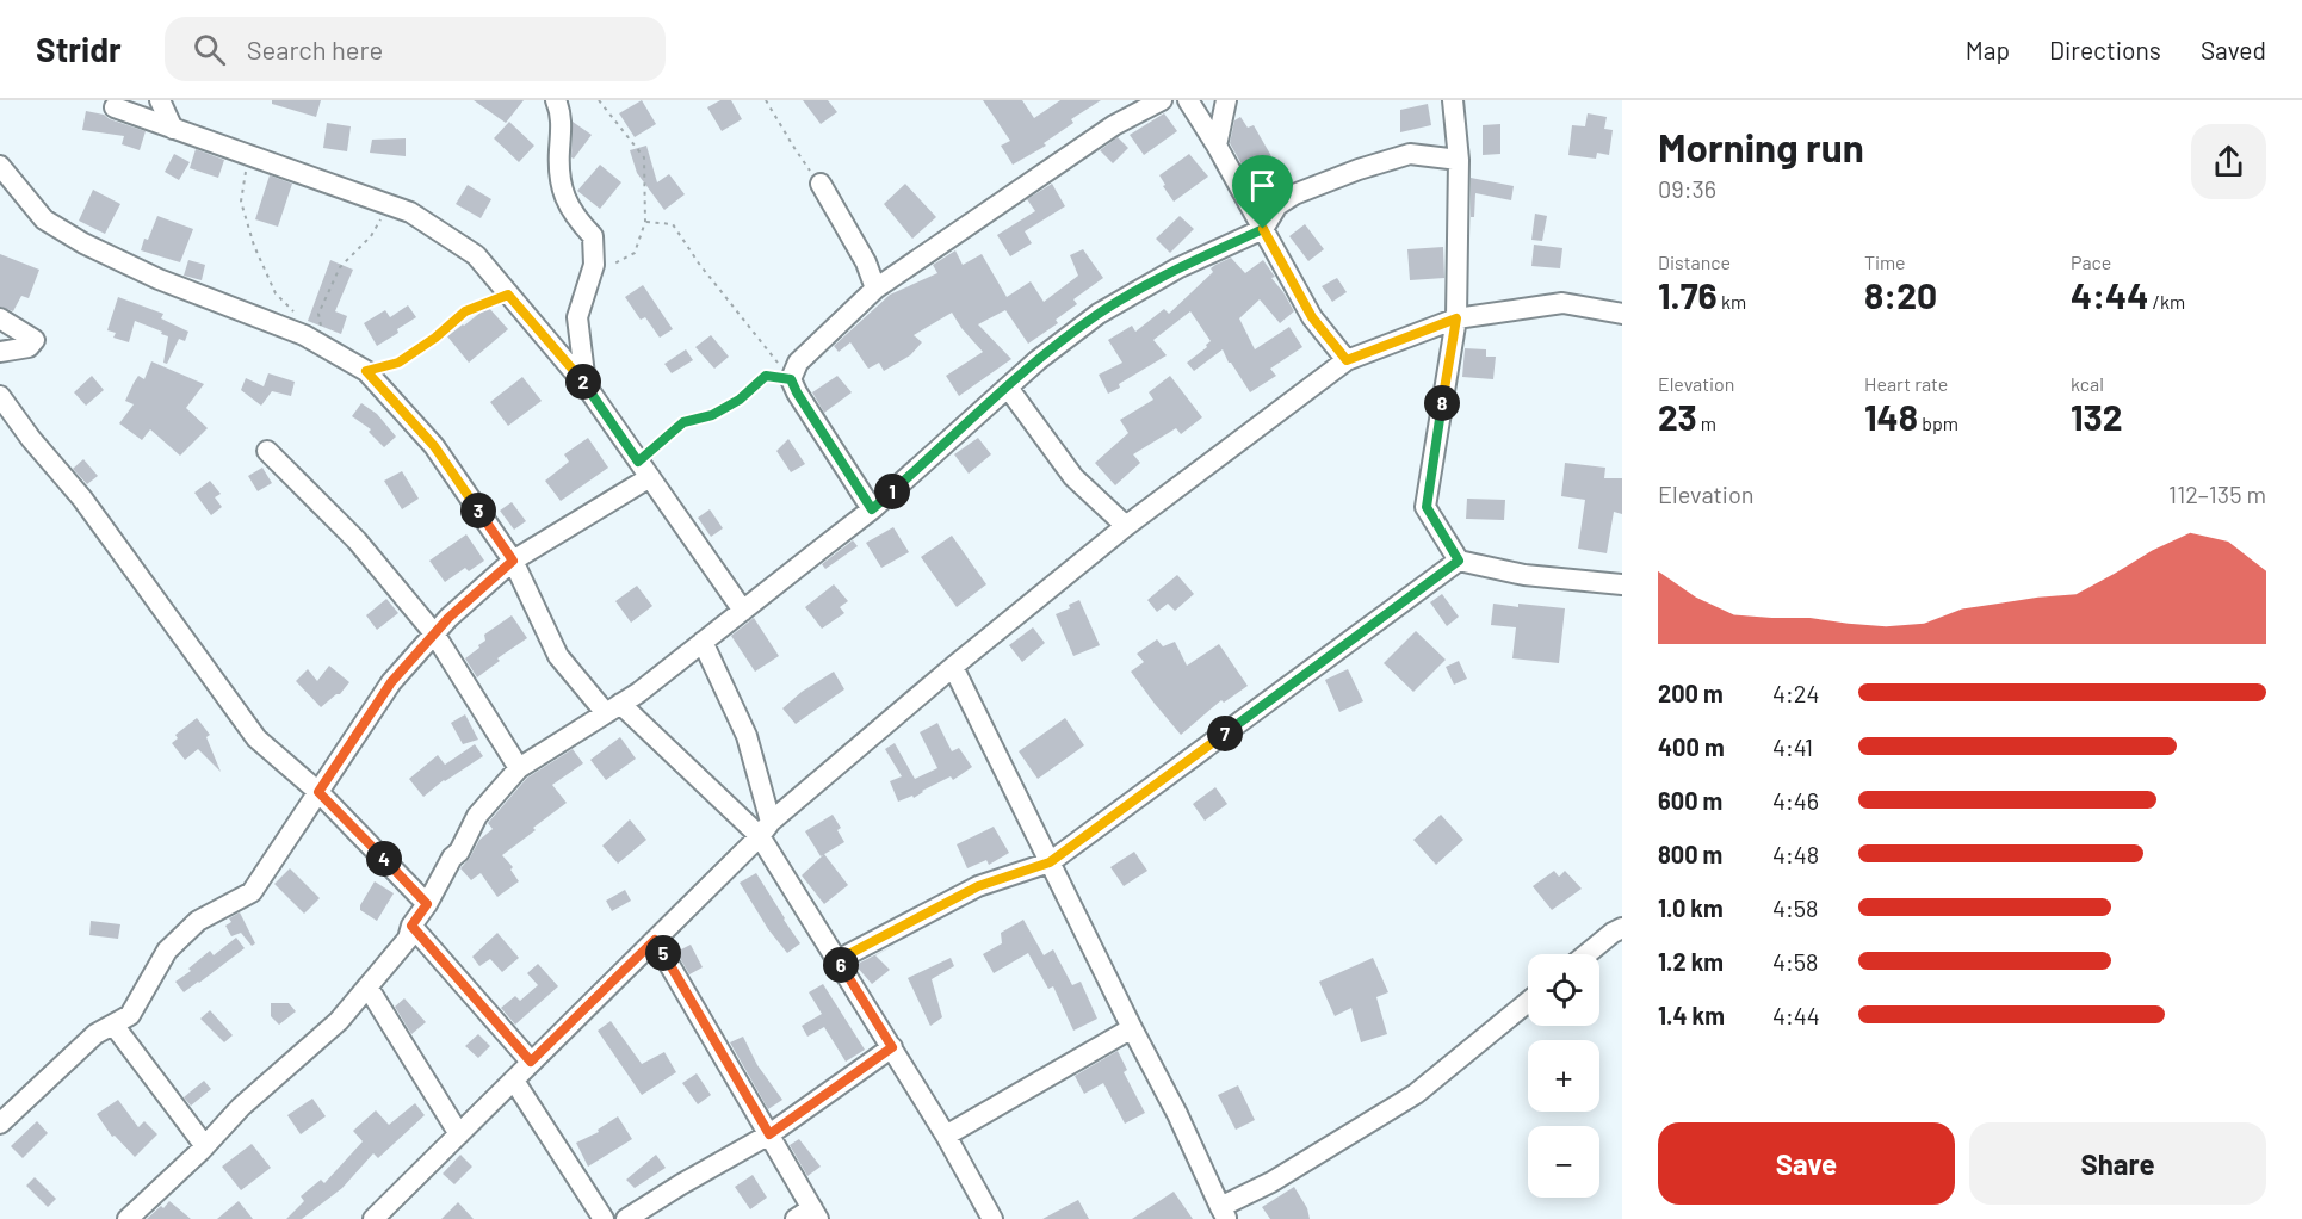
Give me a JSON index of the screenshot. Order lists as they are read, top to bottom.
{
  "page": {
    "header": "Stridr",
    "search": "Search here",
    "nav": ["Map", "Directions", "Saved"],
    "heading": ["Morning run", "09:36"],
    "stats": [
      ["Distance", "1.76 km"],
      ["Time", "8:20"],
      ["Pace", "4:44 /km"],
      ["Elevation", "23 m"],
      ["Heart rate", "148 bpm"],
      ["kcal", "132"]
    ],
    "pins": [
      "2",
      "8",
      "1",
      "3",
      "7",
      "4",
      "5",
      "6"
    ],
    "chart": ["Elevation", "112–135 m"],
    "list": [
      {
        "name": "200 m",
        "note": "4:24"
      },
      {
        "name": "400 m",
        "note": "4:41"
      },
      {
        "name": "600 m",
        "note": "4:46"
      },
      {
        "name": "800 m",
        "note": "4:48"
      },
      {
        "name": "1.0 km",
        "note": "4:58"
      },
      {
        "name": "1.2 km",
        "note": "4:58"
      },
      {
        "name": "1.4 km",
        "note": "4:44"
      }
    ],
    "map_buttons": ["+", "−"],
    "buttons": ["Save", "Share"]
  }
}
